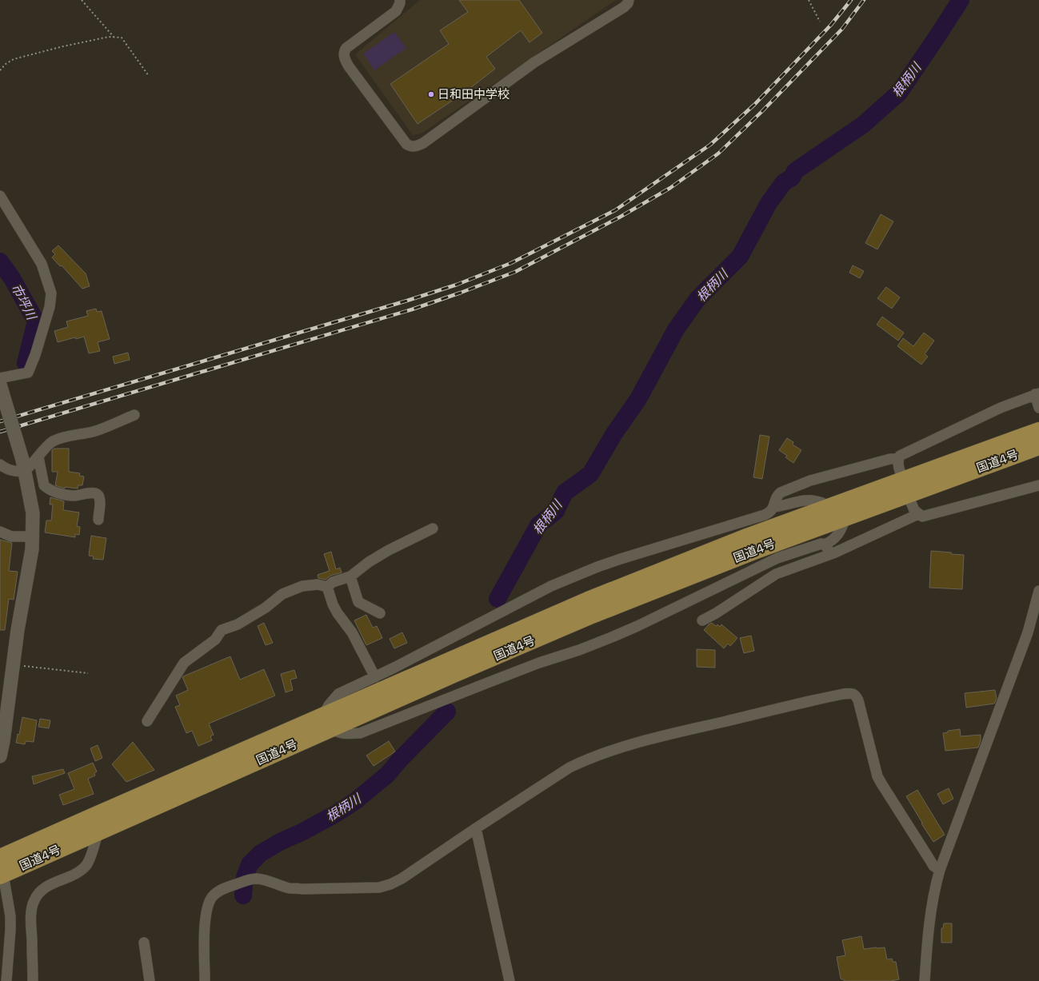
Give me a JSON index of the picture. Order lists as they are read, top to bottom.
{
  "streets": {
    "highway": ["国道4号"]
  },
  "water": ["根柄川", "市坪川"],
  "places": ["日和田中学校"]
}
